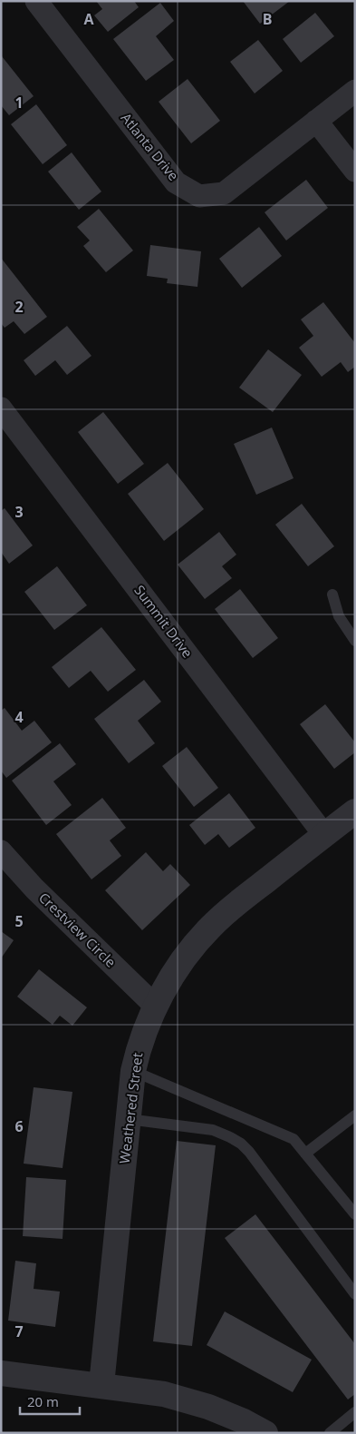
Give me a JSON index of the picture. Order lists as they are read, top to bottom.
{
  "streets": {
    "street": [
      "Atlanta Drive",
      "Summit Drive",
      "Crestview Circle",
      "Weathered Street"
    ]
  },
  "crossings": [
    ["Summit Drive", "Weathered Street"],
    ["Crestview Circle", "Weathered Street"]
  ],
  "scale_bar": "20 m",
  "grid": {
    "columns": ["A", "B"],
    "rows": [
      "1",
      "2",
      "3",
      "4",
      "5",
      "6",
      "7"
    ]
  }
}
